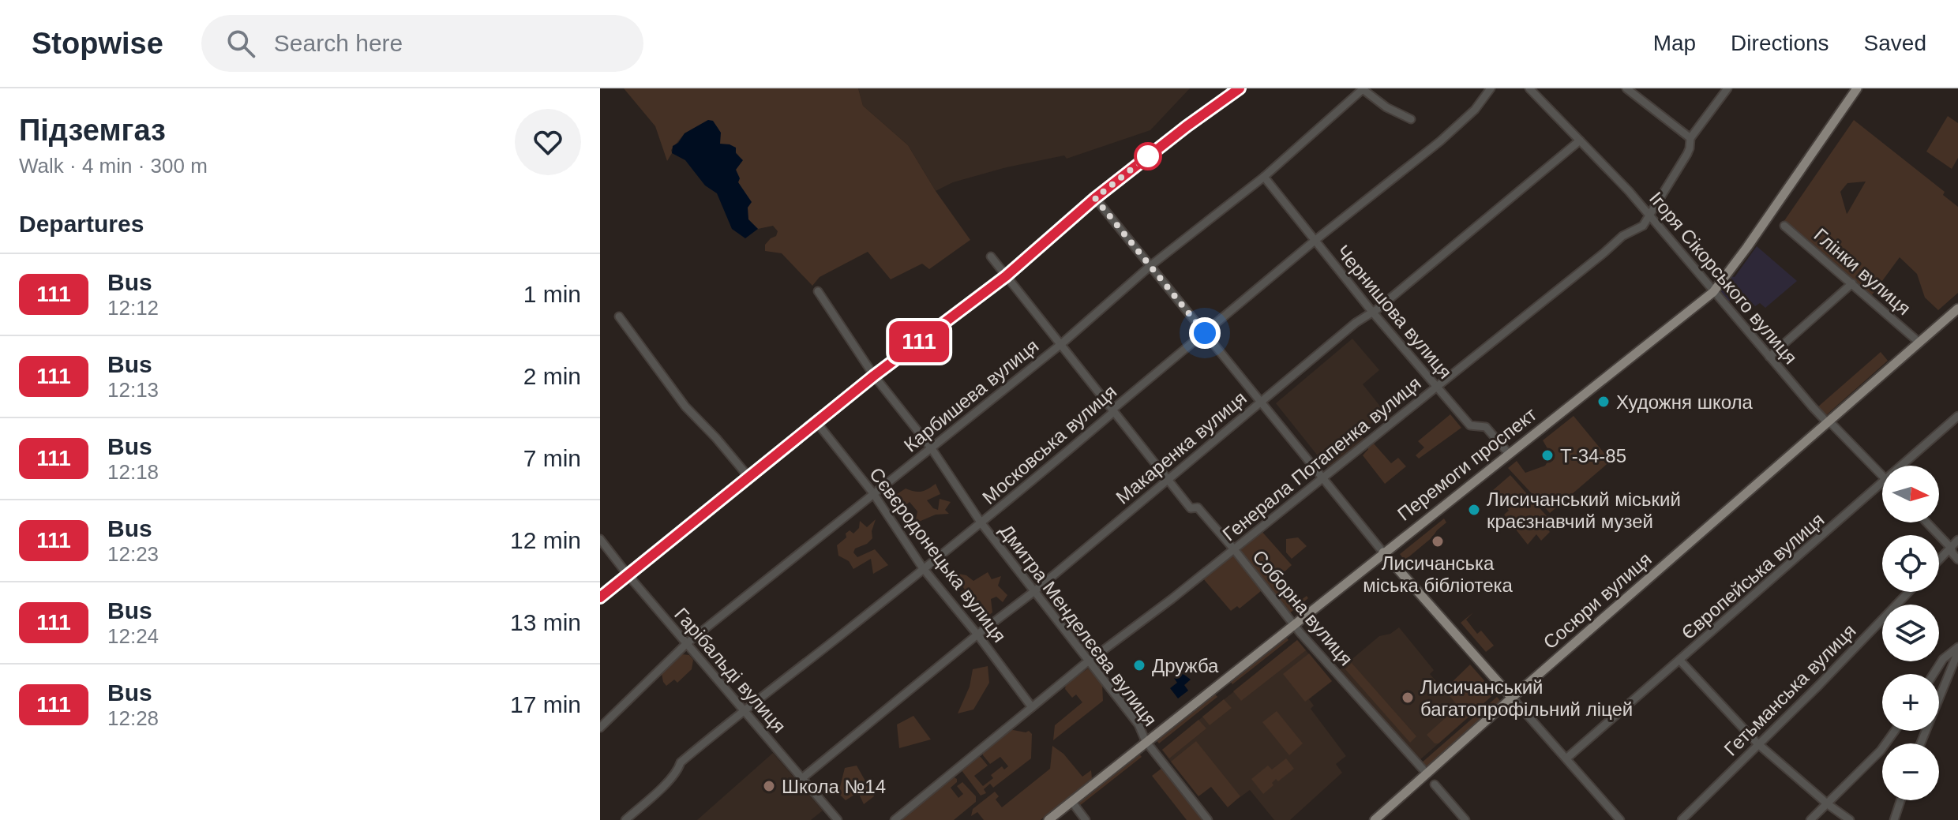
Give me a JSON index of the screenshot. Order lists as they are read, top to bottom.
{
  "streets": {
    "main road": ["Перемоги проспект", "Сосюри вулиця"],
    "street": [
      "Глінки вулиця",
      "Ігоря Сікорського вулиця",
      "Чернишова вулиця",
      "Карбишева вулиця",
      "Московська вулиця",
      "Макаренка вулиця",
      "Генерала Потапенка вулиця",
      "Сєвєродонецька вулиця",
      "Європейська вулиця",
      "Соборна вулиця",
      "Дмитра Менделєєва вулиця",
      "Гарібальді вулиця",
      "Гетьманська вулиця"
    ]
  },
  "crossings": [
    ["Глінки вулиця", "Сосюри вулиця"],
    ["Ігоря Сікорського вулиця", "Макаренка вулиця"],
    ["Ігоря Сікорського вулиця", "Генерала Потапенка вулиця"],
    ["Ігоря Сікорського вулиця", "Перемоги проспект"],
    ["Ігоря Сікорського вулиця", "Сосюри вулиця"],
    ["Чернишова вулиця", "Карбишева вулиця"],
    ["Чернишова вулиця", "Московська вулиця"],
    ["Чернишова вулиця", "Макаренка вулиця"],
    ["Чернишова вулиця", "Генерала Потапенка вулиця"],
    ["Чернишова вулиця", "Перемоги проспект"],
    ["Карбишева вулиця", "Сєвєродонецька вулиця"],
    ["Карбишева вулиця", "Соборна вулиця"],
    ["Карбишева вулиця", "Дмитра Менделєєва вулиця"],
    ["Карбишева вулиця", "Гарібальді вулиця"],
    ["Московська вулиця", "Сєвєродонецька вулиця"],
    ["Московська вулиця", "Соборна вулиця"],
    ["Московська вулиця", "Дмитра Менделєєва вулиця"],
    ["Московська вулиця", "Гарібальді вулиця"],
    ["Макаренка вулиця", "Сєвєродонецька вулиця"],
    ["Макаренка вулиця", "Соборна вулиця"],
    ["Макаренка вулиця", "Дмитра Менделєєва вулиця"],
    ["Макаренка вулиця", "Гарібальді вулиця"],
    ["Генерала Потапенка вулиця", "Сєвєродонецька вулиця"],
    ["Генерала Потапенка вулиця", "Соборна вулиця"],
    ["Генерала Потапенка вулиця", "Дмитра Менделєєва вулиця"],
    ["Перемоги проспект", "Соборна вулиця"],
    ["Перемоги проспект", "Дмитра Менделєєва вулиця"],
    ["Сосюри вулиця", "Соборна вулиця"]
  ],
  "places": [
    "Художня школа",
    "Т-34-85",
    "Лисичанський міський краєзнавчий музей",
    "Лисичанська мiська бiблiотека",
    "Дружба",
    "Лисичанський багатопрофільний ліцей",
    "Школа №14"
  ],
  "lines": ["bus line 111"],
  "north": "right",
  "page": {
    "header": "Stopwise",
    "search": "Search here",
    "nav": ["Map", "Directions", "Saved"],
    "heading": [
      ["Підземгаз", "Walk · 4 min · 300 m"],
      "Departures"
    ],
    "on_map": "111",
    "list": [
      {
        "mark": "111",
        "name": "Bus",
        "note": "12:12",
        "value": "1 min"
      },
      {
        "mark": "111",
        "name": "Bus",
        "note": "12:13",
        "value": "2 min"
      },
      {
        "mark": "111",
        "name": "Bus",
        "note": "12:18",
        "value": "7 min"
      },
      {
        "mark": "111",
        "name": "Bus",
        "note": "12:23",
        "value": "12 min"
      },
      {
        "mark": "111",
        "name": "Bus",
        "note": "12:24",
        "value": "13 min"
      },
      {
        "mark": "111",
        "name": "Bus",
        "note": "12:28",
        "value": "17 min"
      }
    ],
    "map_buttons": ["+", "−"]
  }
}
